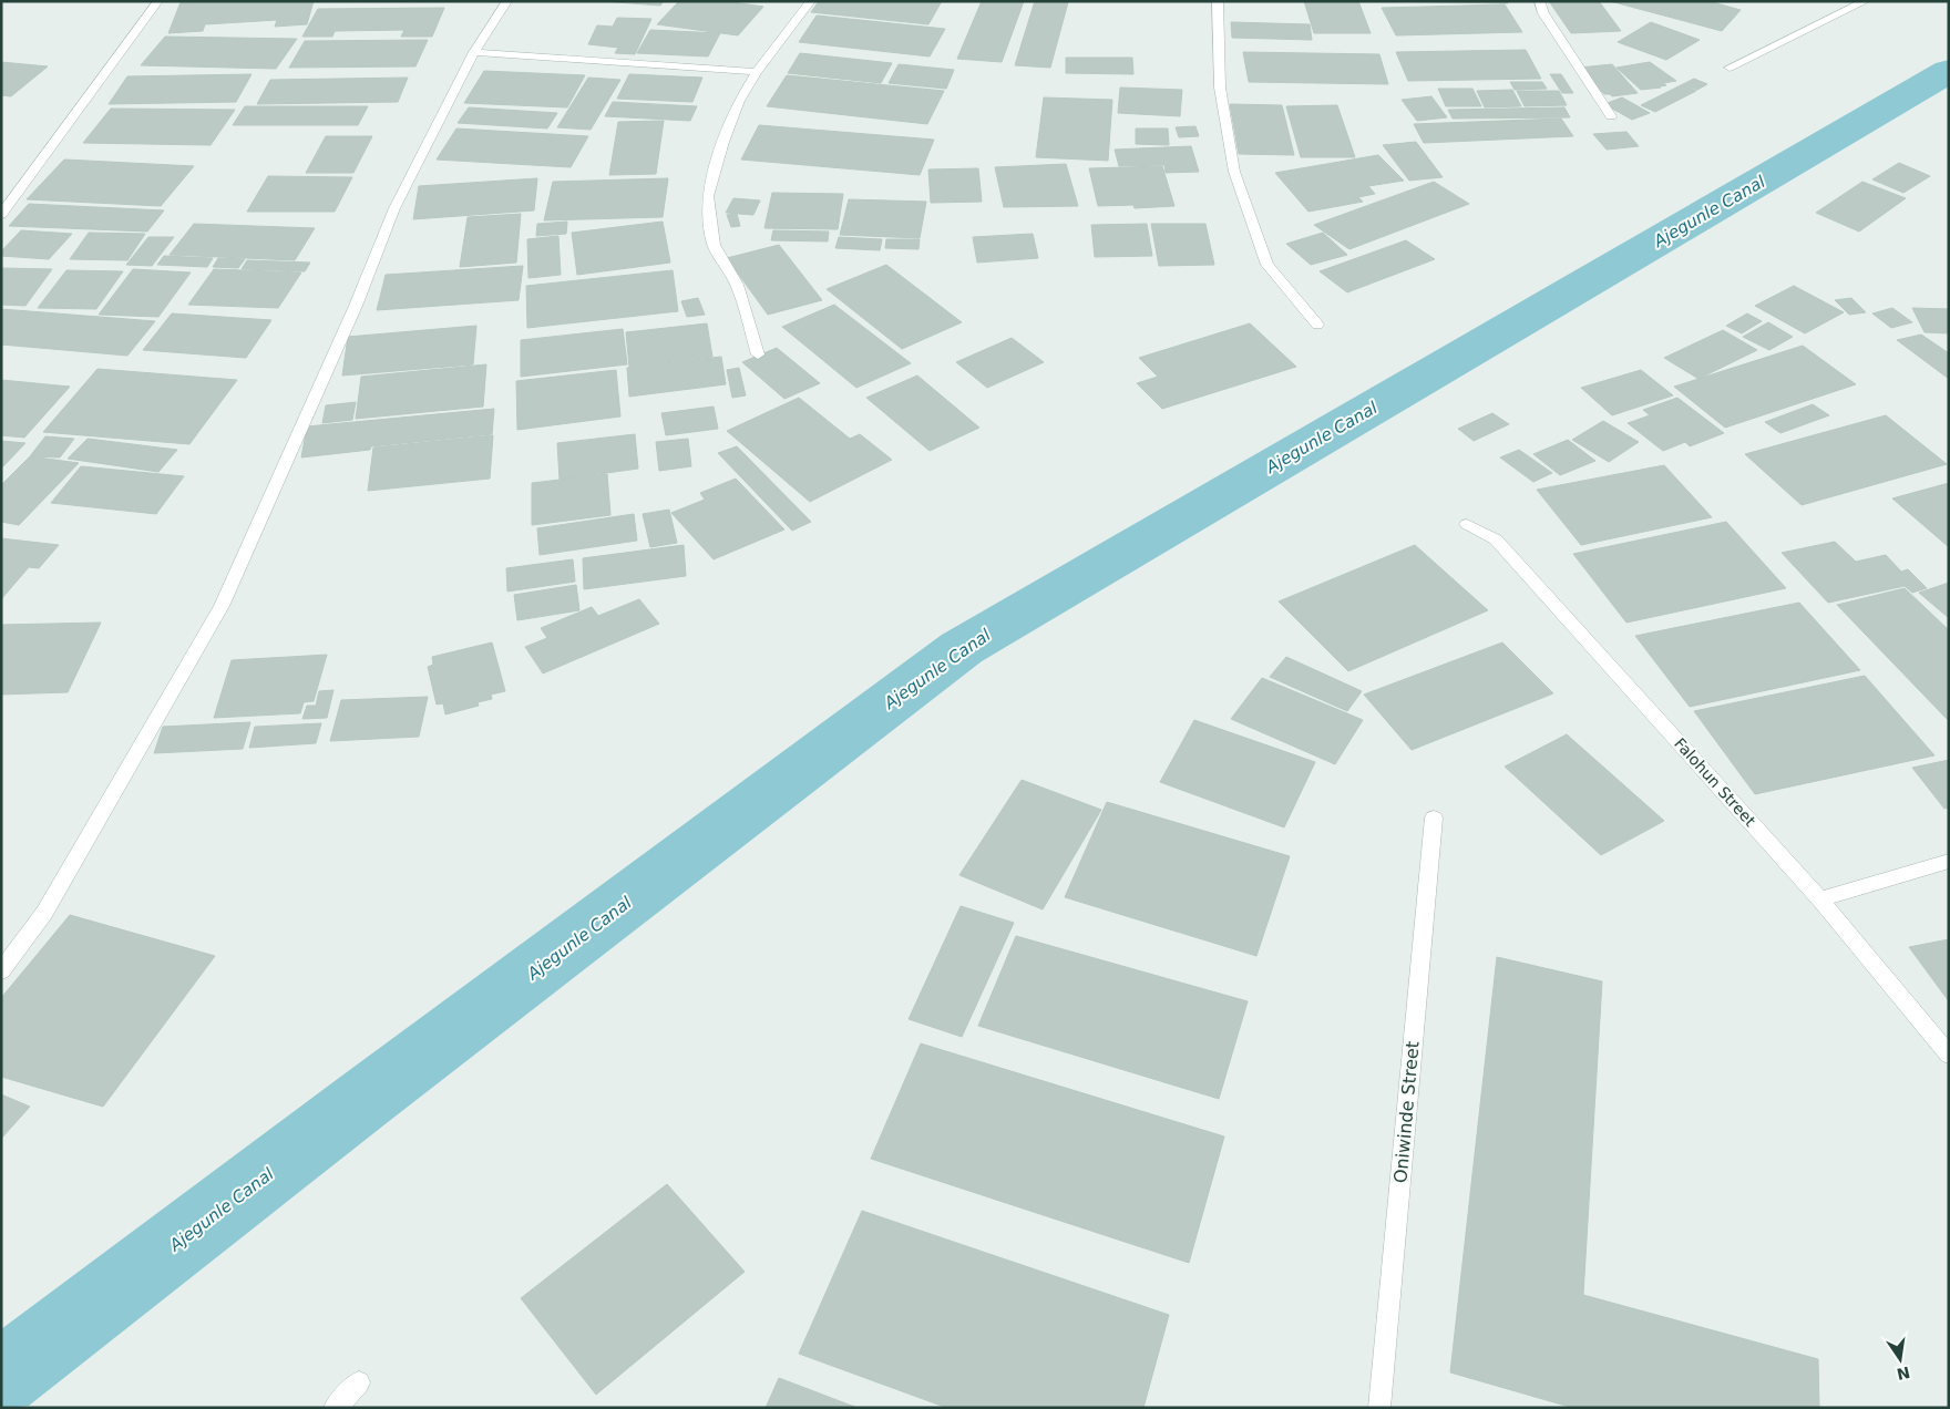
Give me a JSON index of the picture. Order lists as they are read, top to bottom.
{
  "streets": {
    "street": ["Falohun Street", "Oniwinde Street"]
  },
  "water": ["Ajegunle Canal"],
  "north": "bottom"
}
